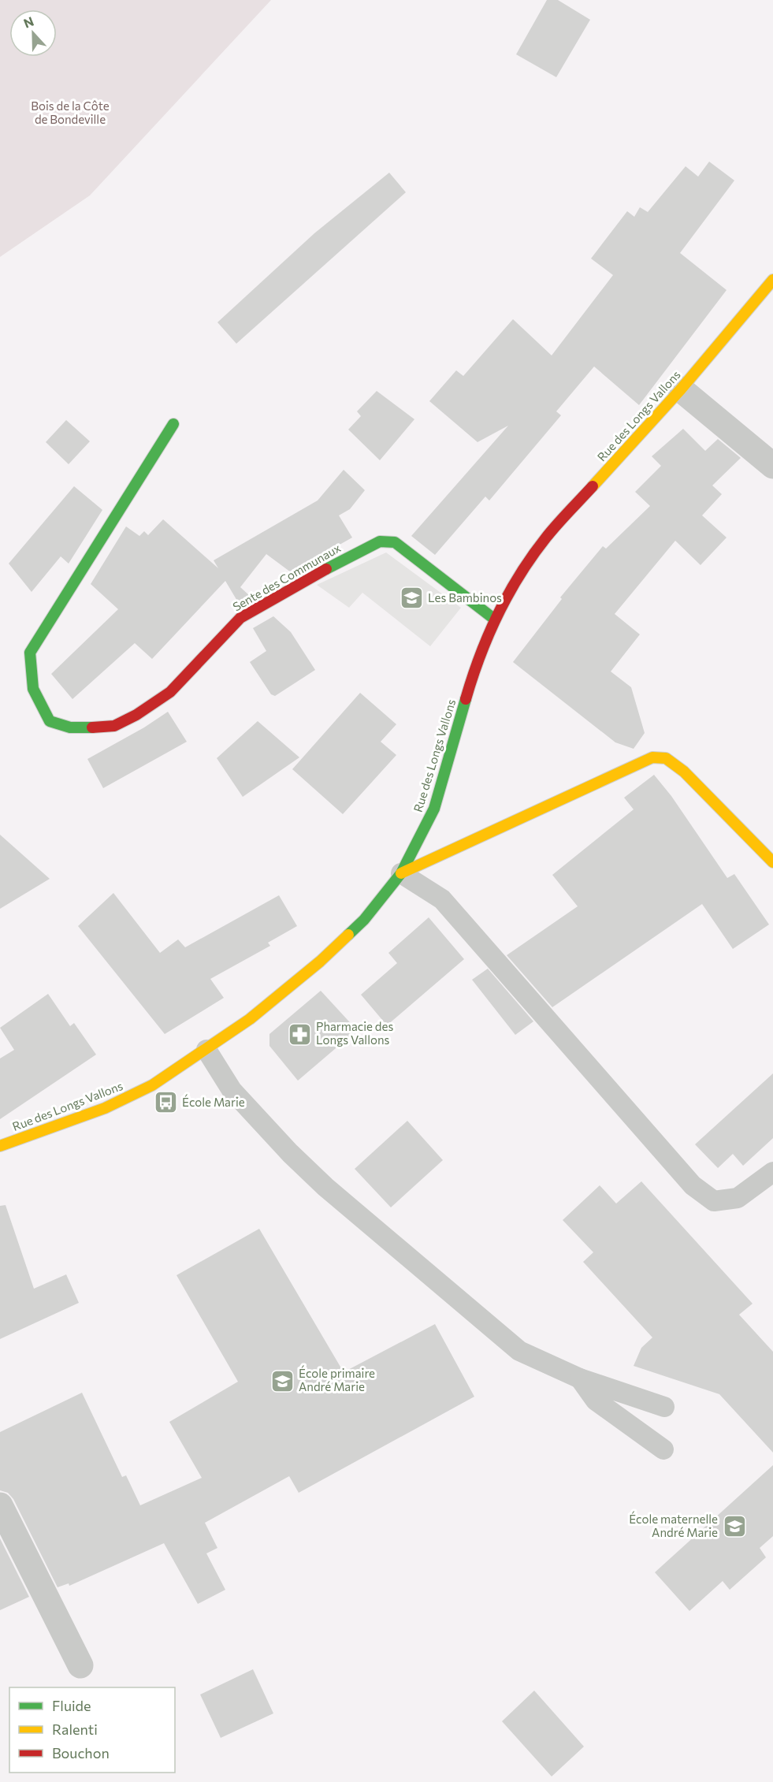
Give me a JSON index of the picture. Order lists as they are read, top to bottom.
{
  "streets": {
    "street": ["Rue des Longs Vallons", "Sente des Communaux"]
  },
  "crossings": [
    ["Rue des Longs Vallons", "Sente des Communaux"]
  ],
  "parks": ["Bois de la Côte de Bondeville"],
  "places": {
    "school or university": ["Les Bambinos", "École primaire André Marie", "École maternelle André Marie"],
    "pharmacy": ["Pharmacie des Longs Vallons"],
    "bus stop": ["École Marie"]
  },
  "legend": ["Fluide", "Ralenti", "Bouchon"],
  "north": "top"
}
